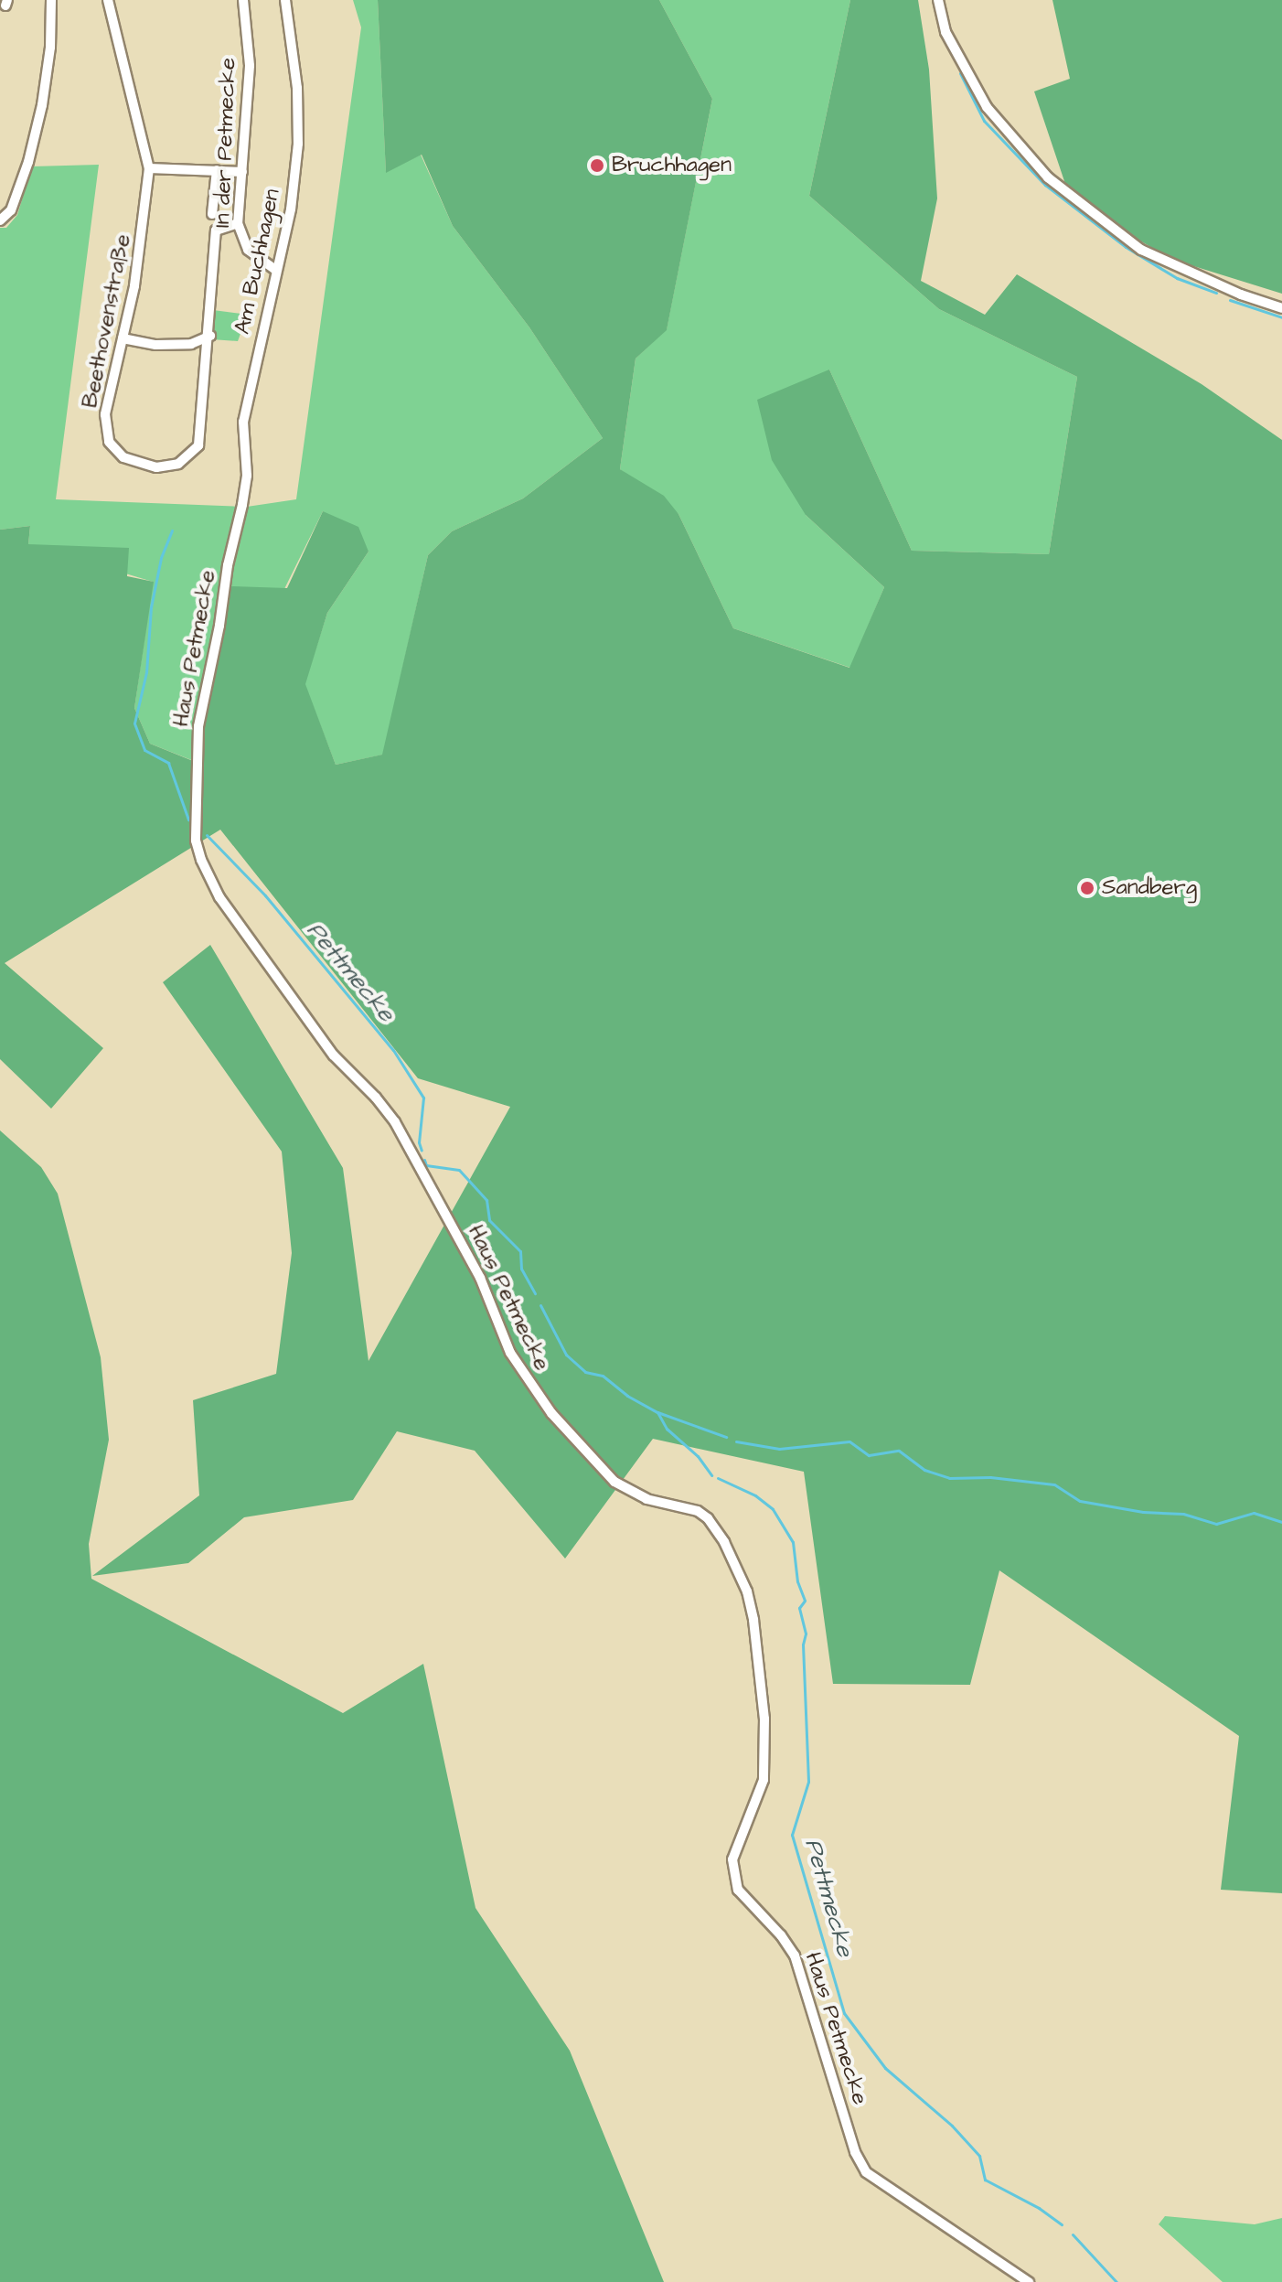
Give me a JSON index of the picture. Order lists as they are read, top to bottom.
{
  "streets": {
    "street": [
      "In der Petmecke",
      "Am Buchhagen",
      "Beethovenstraße",
      "Haus Petmecke"
    ]
  },
  "crossings": [
    ["In der Petmecke", "Am Buchhagen"],
    ["In der Petmecke", "Beethovenstraße"],
    ["Am Buchhagen", "Haus Petmecke"]
  ],
  "water": ["Pettmecke"],
  "places": ["Bruchhagen", "Sandberg"]
}
